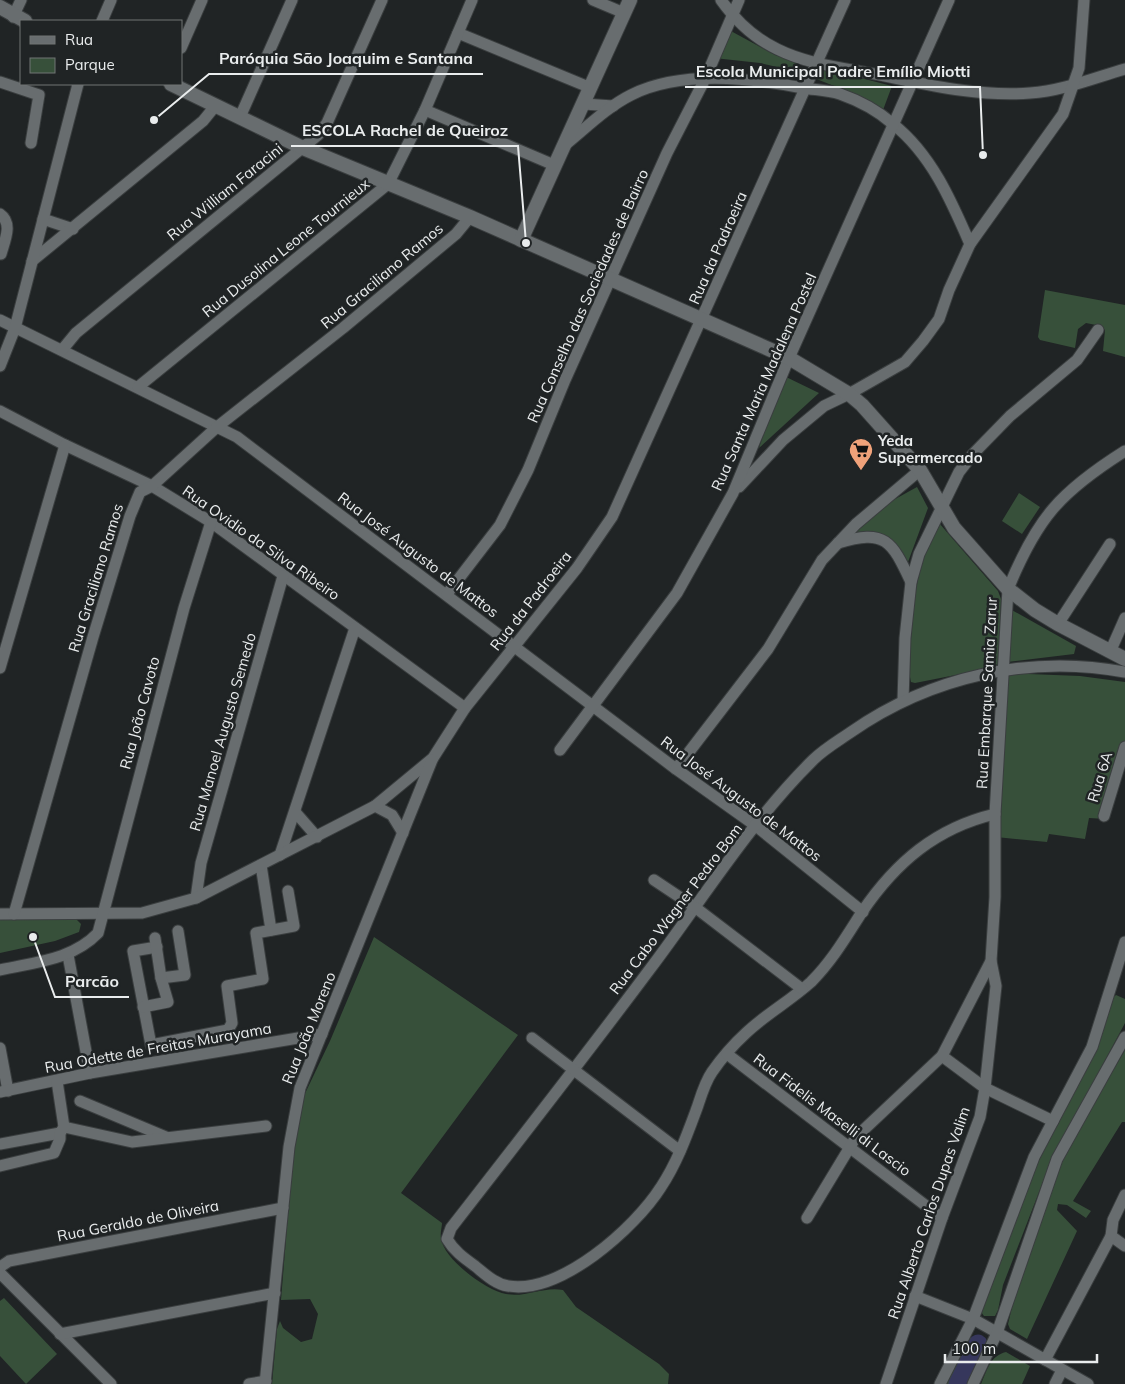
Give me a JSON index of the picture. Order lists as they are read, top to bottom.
{
  "streets": {
    "street": [
      "Rua William Faracini",
      "Rua Dusolina Leone Tournieux",
      "Rua da Padroeira",
      "Rua Graciliano Ramos",
      "Rua Conselho das Sociedades de Bairro",
      "Rua Santa Maria Madalena Postel",
      "Rua Ovidio da Silva Ribeiro",
      "Rua José Augusto de Mattos",
      "Rua Embarque Samia Zarur",
      "Rua João Cavoto",
      "Rua Manoel Augusto Semedo",
      "Rua 6A",
      "Rua Cabo Wagner Pedro Bom",
      "Rua João Moreno",
      "Rua Odette de Freitas Murayama",
      "Rua Fidelis Maselli di Lascio",
      "Rua Alberto Carlos Dupas Valim",
      "Rua Geraldo de Oliveira"
    ]
  },
  "crossings": [
    ["Rua William Faracini", "Rua José Augusto de Mattos"],
    ["Rua Dusolina Leone Tournieux", "Rua José Augusto de Mattos"],
    ["Rua da Padroeira", "Rua Graciliano Ramos"],
    ["Rua da Padroeira", "Rua Ovidio da Silva Ribeiro"],
    ["Rua da Padroeira", "Rua José Augusto de Mattos"],
    ["Rua da Padroeira", "Rua João Cavoto"],
    ["Rua da Padroeira", "Rua Manoel Augusto Semedo"],
    ["Rua da Padroeira", "Rua João Moreno"],
    ["Rua Graciliano Ramos", "Rua Ovidio da Silva Ribeiro"],
    ["Rua Graciliano Ramos", "Rua José Augusto de Mattos"],
    ["Rua Conselho das Sociedades de Bairro", "Rua José Augusto de Mattos"],
    ["Rua Santa Maria Madalena Postel", "Rua José Augusto de Mattos"],
    ["Rua Ovidio da Silva Ribeiro", "Rua João Cavoto"],
    ["Rua Ovidio da Silva Ribeiro", "Rua Manoel Augusto Semedo"],
    ["Rua José Augusto de Mattos", "Rua Cabo Wagner Pedro Bom"],
    ["Rua Embarque Samia Zarur", "Rua Cabo Wagner Pedro Bom"],
    ["Rua Embarque Samia Zarur", "Rua Alberto Carlos Dupas Valim"],
    ["Rua João Moreno", "Rua Odette de Freitas Murayama"],
    ["Rua João Moreno", "Rua Geraldo de Oliveira"],
    ["Rua Fidelis Maselli di Lascio", "Rua Alberto Carlos Dupas Valim"]
  ],
  "places": {
    "other": [
      "Paróquia São Joaquim e Santana",
      "Escola Municipal Padre Emílio Miotti",
      "ESCOLA Rachel de Queiroz",
      "Parcão"
    ],
    "supermarket": ["Yeda Supermercado"]
  },
  "legend": ["Rua", "Parque"],
  "scale_bar": "100 m"
}
